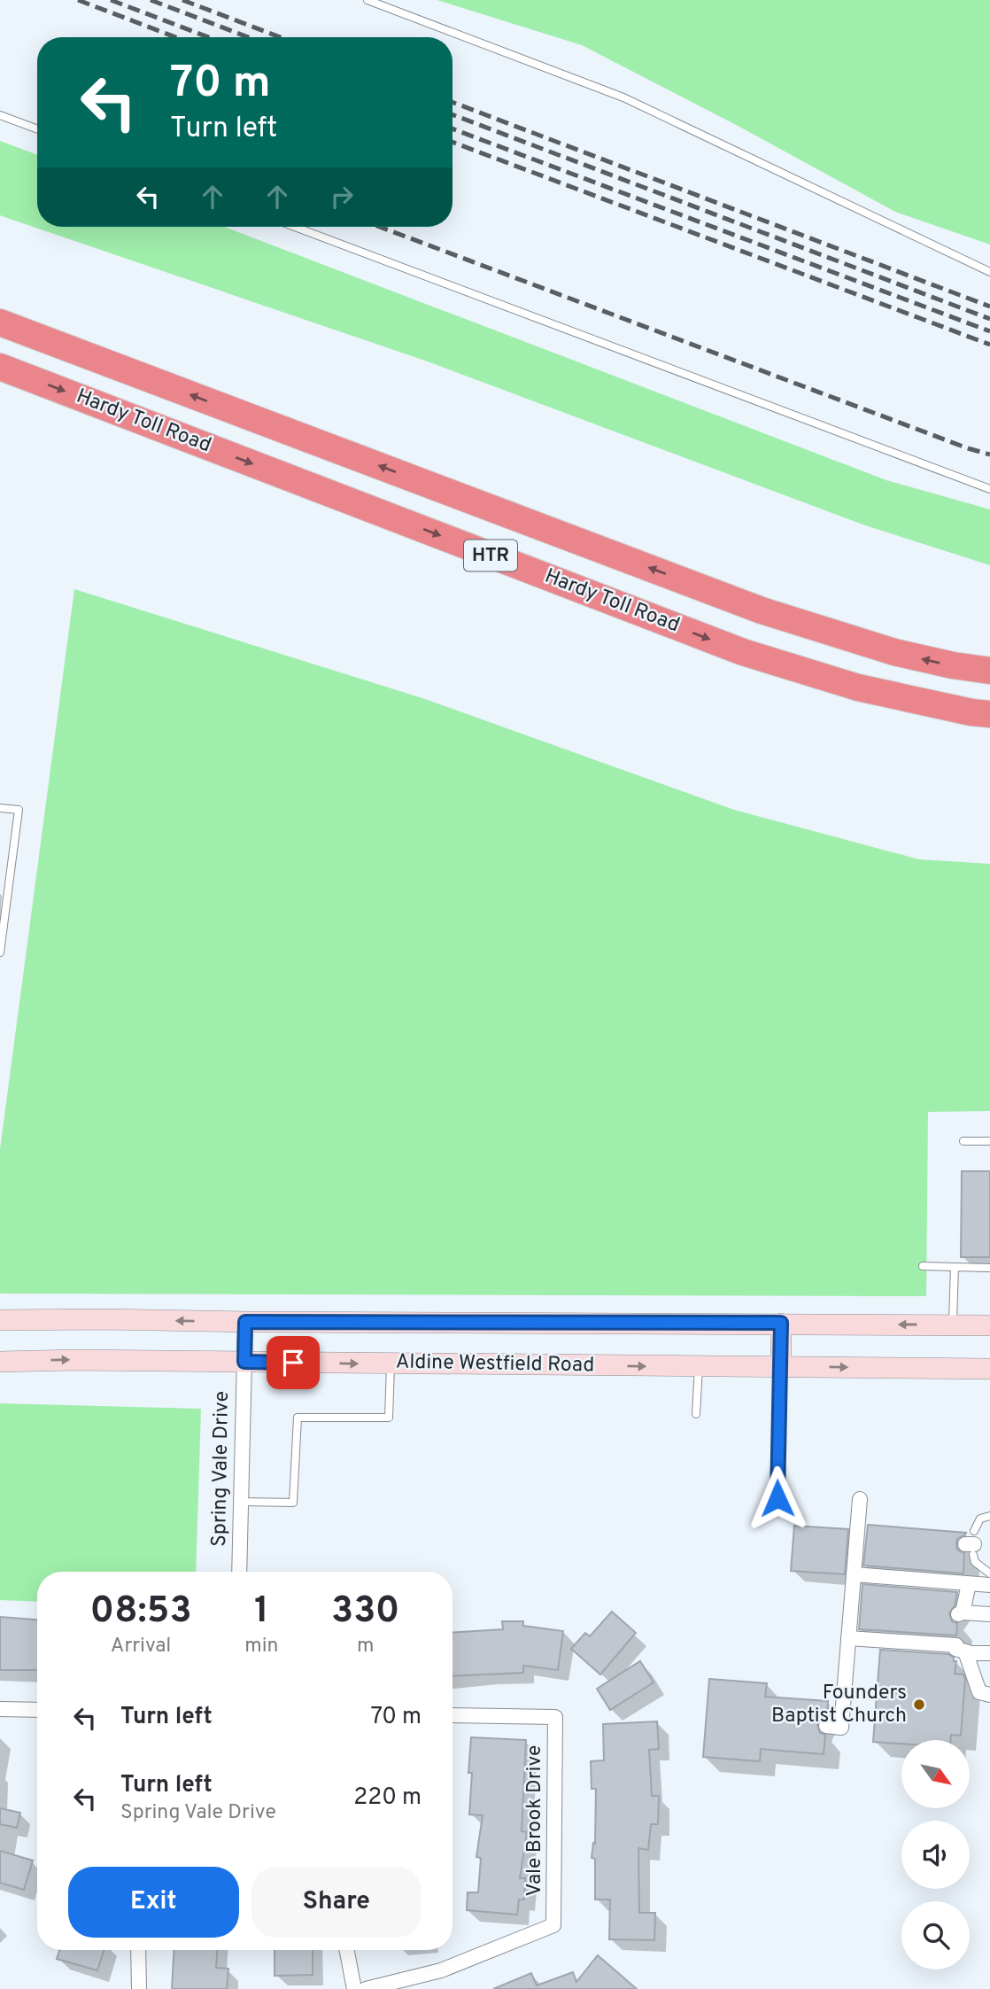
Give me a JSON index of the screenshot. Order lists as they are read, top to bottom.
{
  "streets": {
    "highway": ["Hardy Toll Road", "HTR"],
    "main road": ["Aldine Westfield Road"],
    "street": ["Spring Vale Drive", "Vale Brook Drive"]
  },
  "crossings": [
    ["Aldine Westfield Road", "Spring Vale Drive"]
  ],
  "places": ["Founders Baptist Church"],
  "north": "bottom right",
  "page": {
    "turn": ["70 m", "Turn left"],
    "eta": [
      "08:53",
      "Arrival",
      "1",
      "min",
      "330",
      "m"
    ],
    "list": [
      {
        "name": "Turn left",
        "value": "70 m"
      },
      {
        "name": "Turn left",
        "note": "Spring Vale Drive",
        "value": "220 m"
      }
    ],
    "buttons": ["Exit", "Share"]
  }
}
